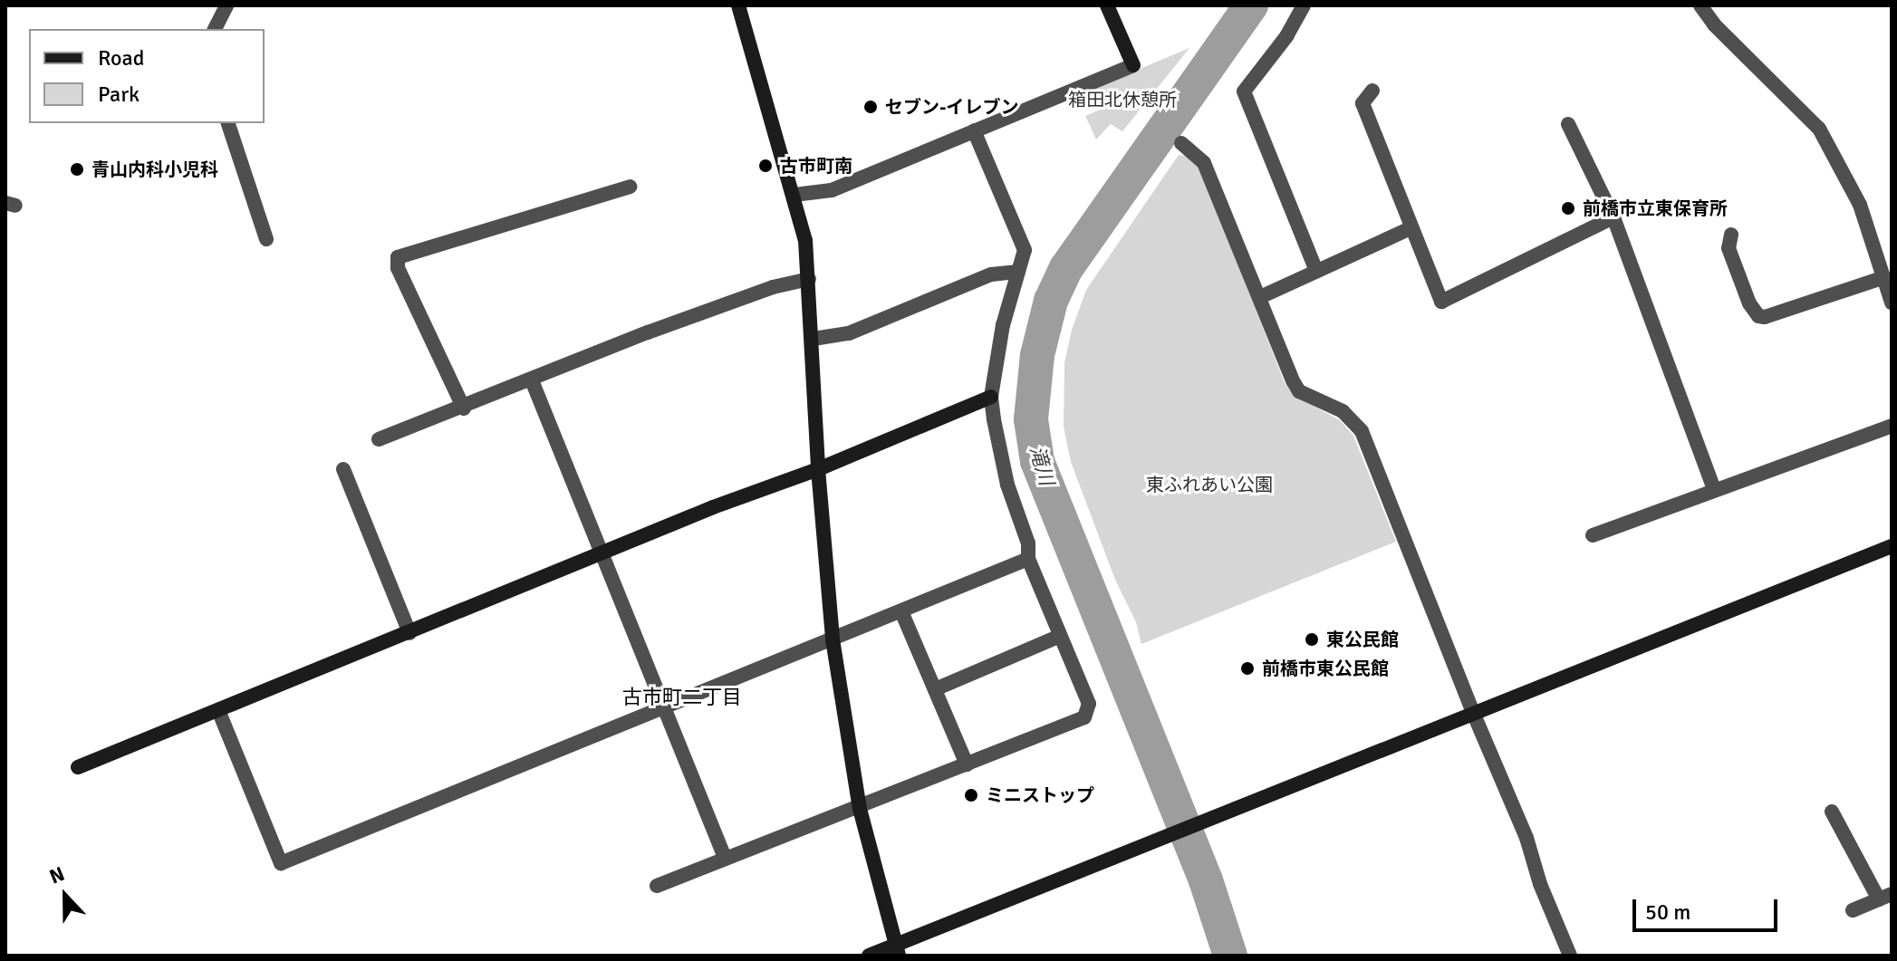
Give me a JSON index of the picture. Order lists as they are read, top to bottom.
{
  "districts": ["古市町二丁目"],
  "water": ["滝川"],
  "parks": ["箱田北休憩所", "東ふれあい公園"],
  "places": [
    "セブン-イレブン",
    "古市町南",
    "青山内科小児科",
    "前橋市立東保育所",
    "東公民館",
    "前橋市東公民館",
    "ミニストップ"
  ],
  "legend": ["Road", "Park"],
  "scale_bar": "50 m",
  "north": "top"
}
